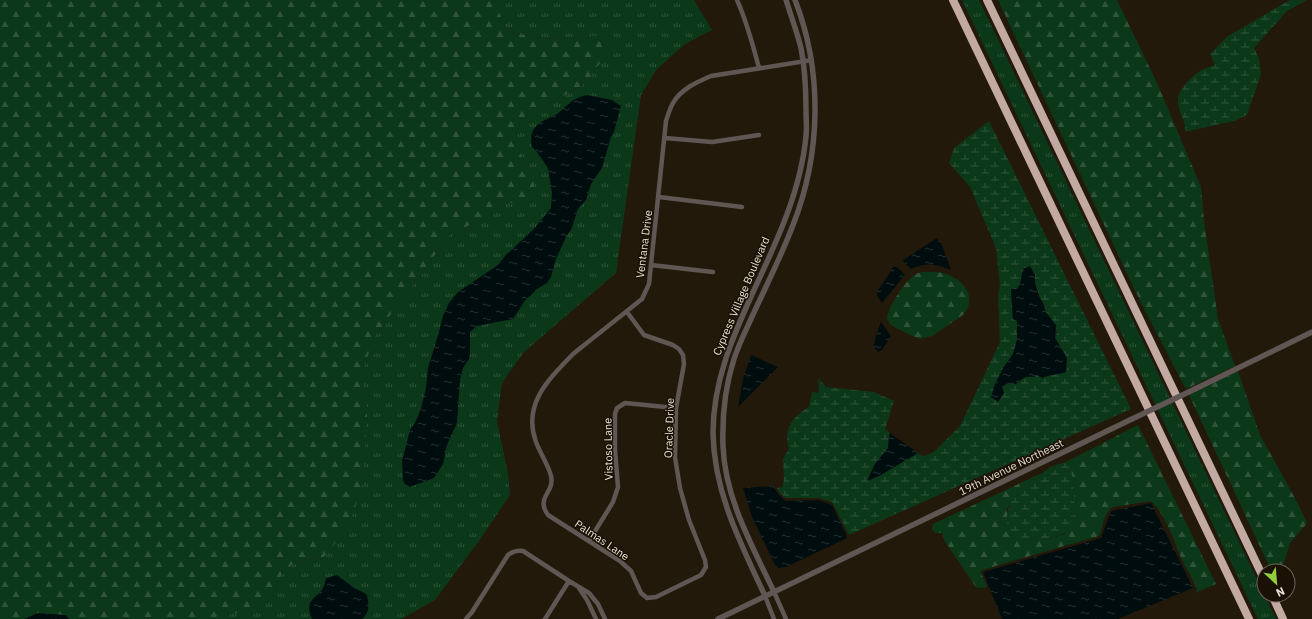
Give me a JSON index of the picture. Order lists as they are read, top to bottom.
{
  "streets": {
    "street": [
      "Ventana Drive",
      "Cypress Village Boulevard",
      "Oracle Drive",
      "Vistoso Lane",
      "19th Avenue Northeast",
      "Palmas Lane"
    ]
  },
  "crossings": [
    ["Ventana Drive", "Cypress Village Boulevard"],
    ["Ventana Drive", "Oracle Drive"],
    ["Ventana Drive", "Palmas Lane"],
    ["Cypress Village Boulevard", "19th Avenue Northeast"],
    ["Oracle Drive", "Vistoso Lane"],
    ["Oracle Drive", "Palmas Lane"],
    ["Vistoso Lane", "Palmas Lane"]
  ],
  "north": "bottom right"
}
